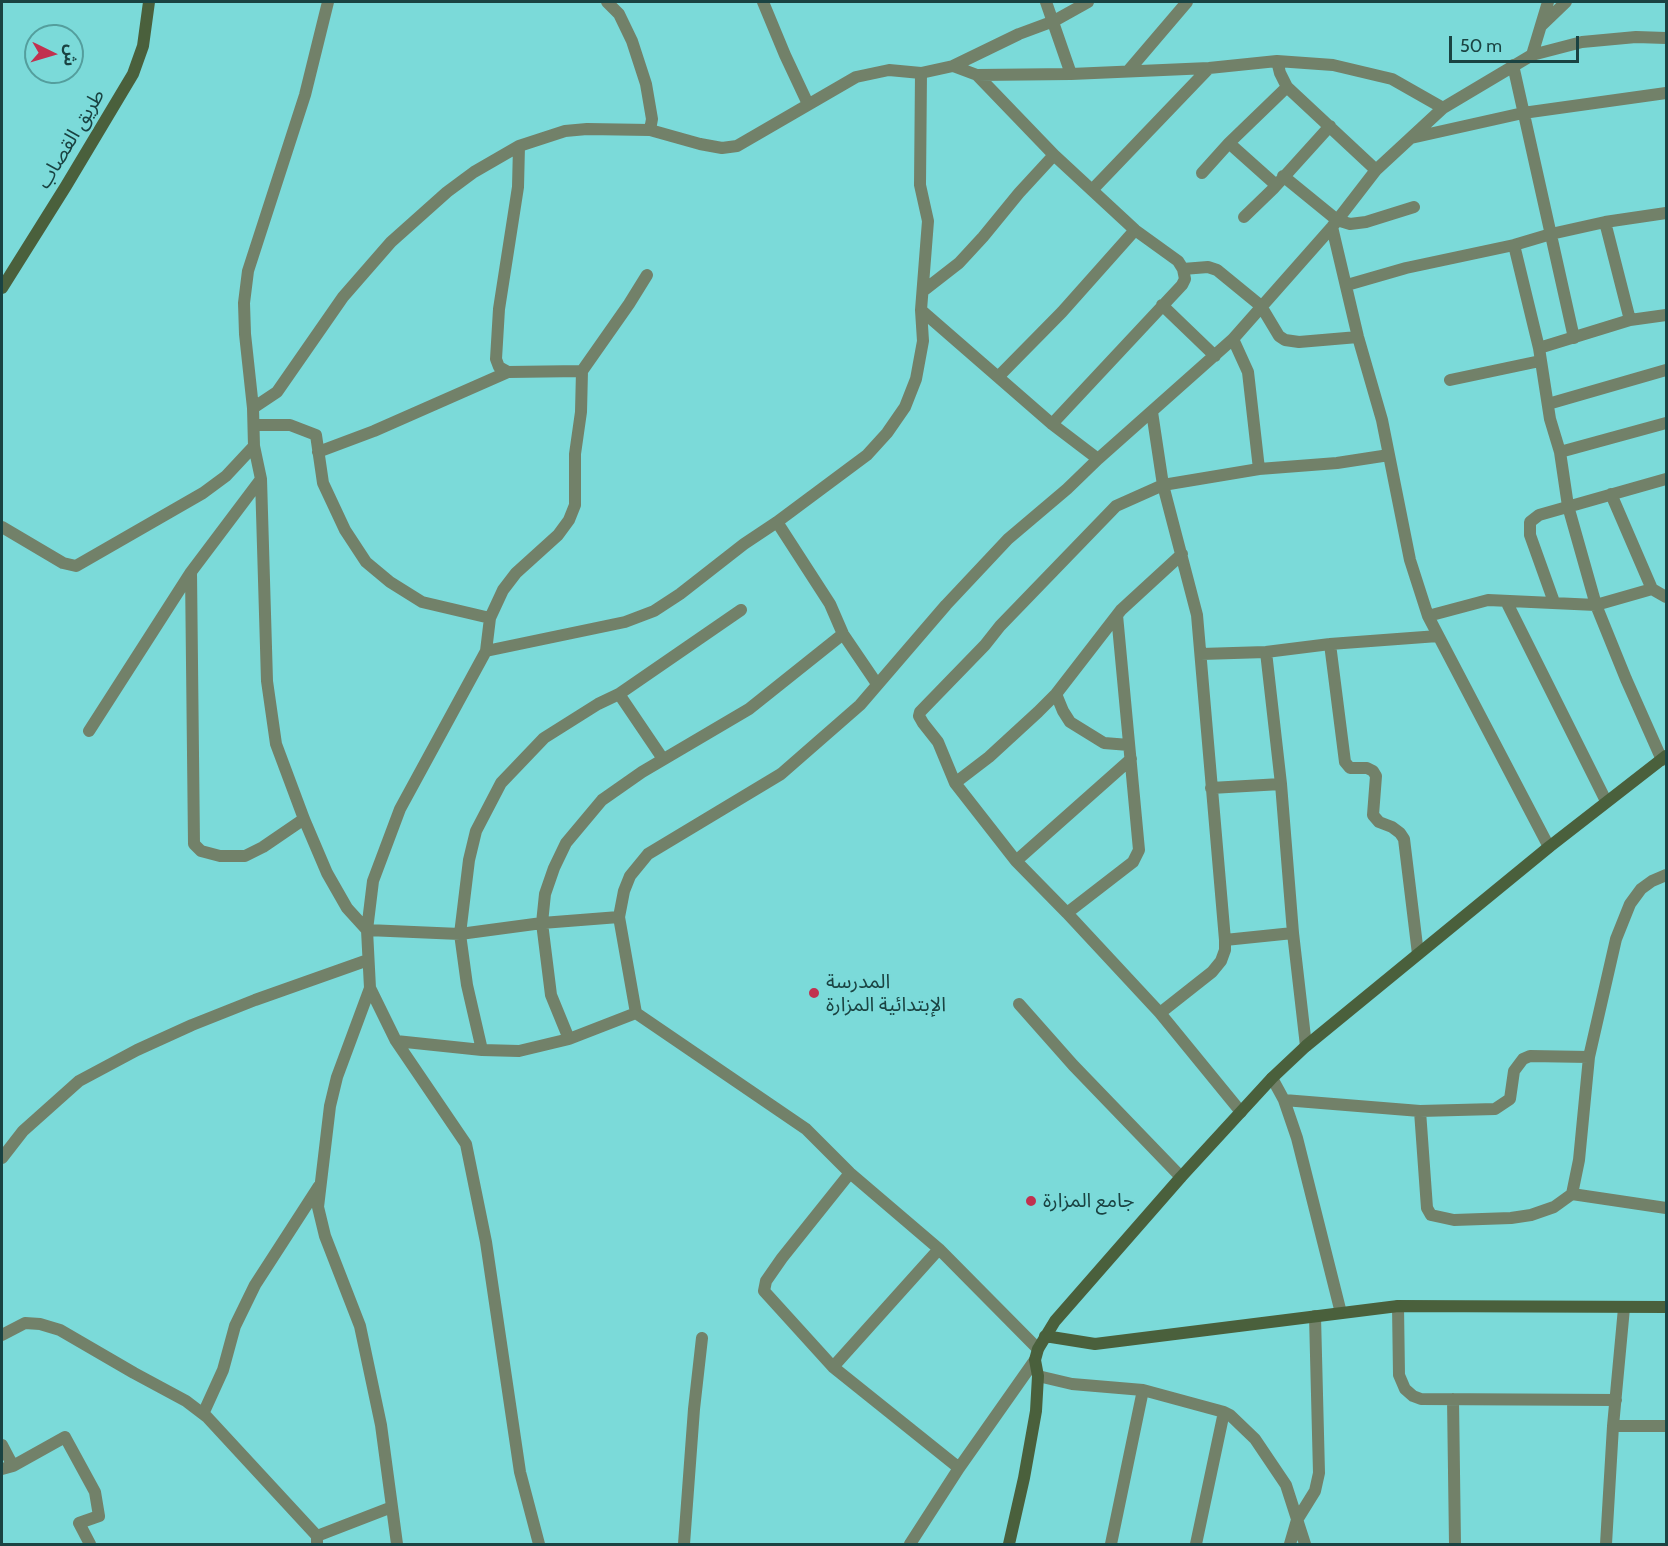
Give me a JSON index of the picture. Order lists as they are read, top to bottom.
{
  "streets": {
    "street": ["طريق القصاب"]
  },
  "places": ["المدرسة الإبتدائية المزارة", "جامع المزارة"],
  "scale_bar": "50 m",
  "north": "right"
}
